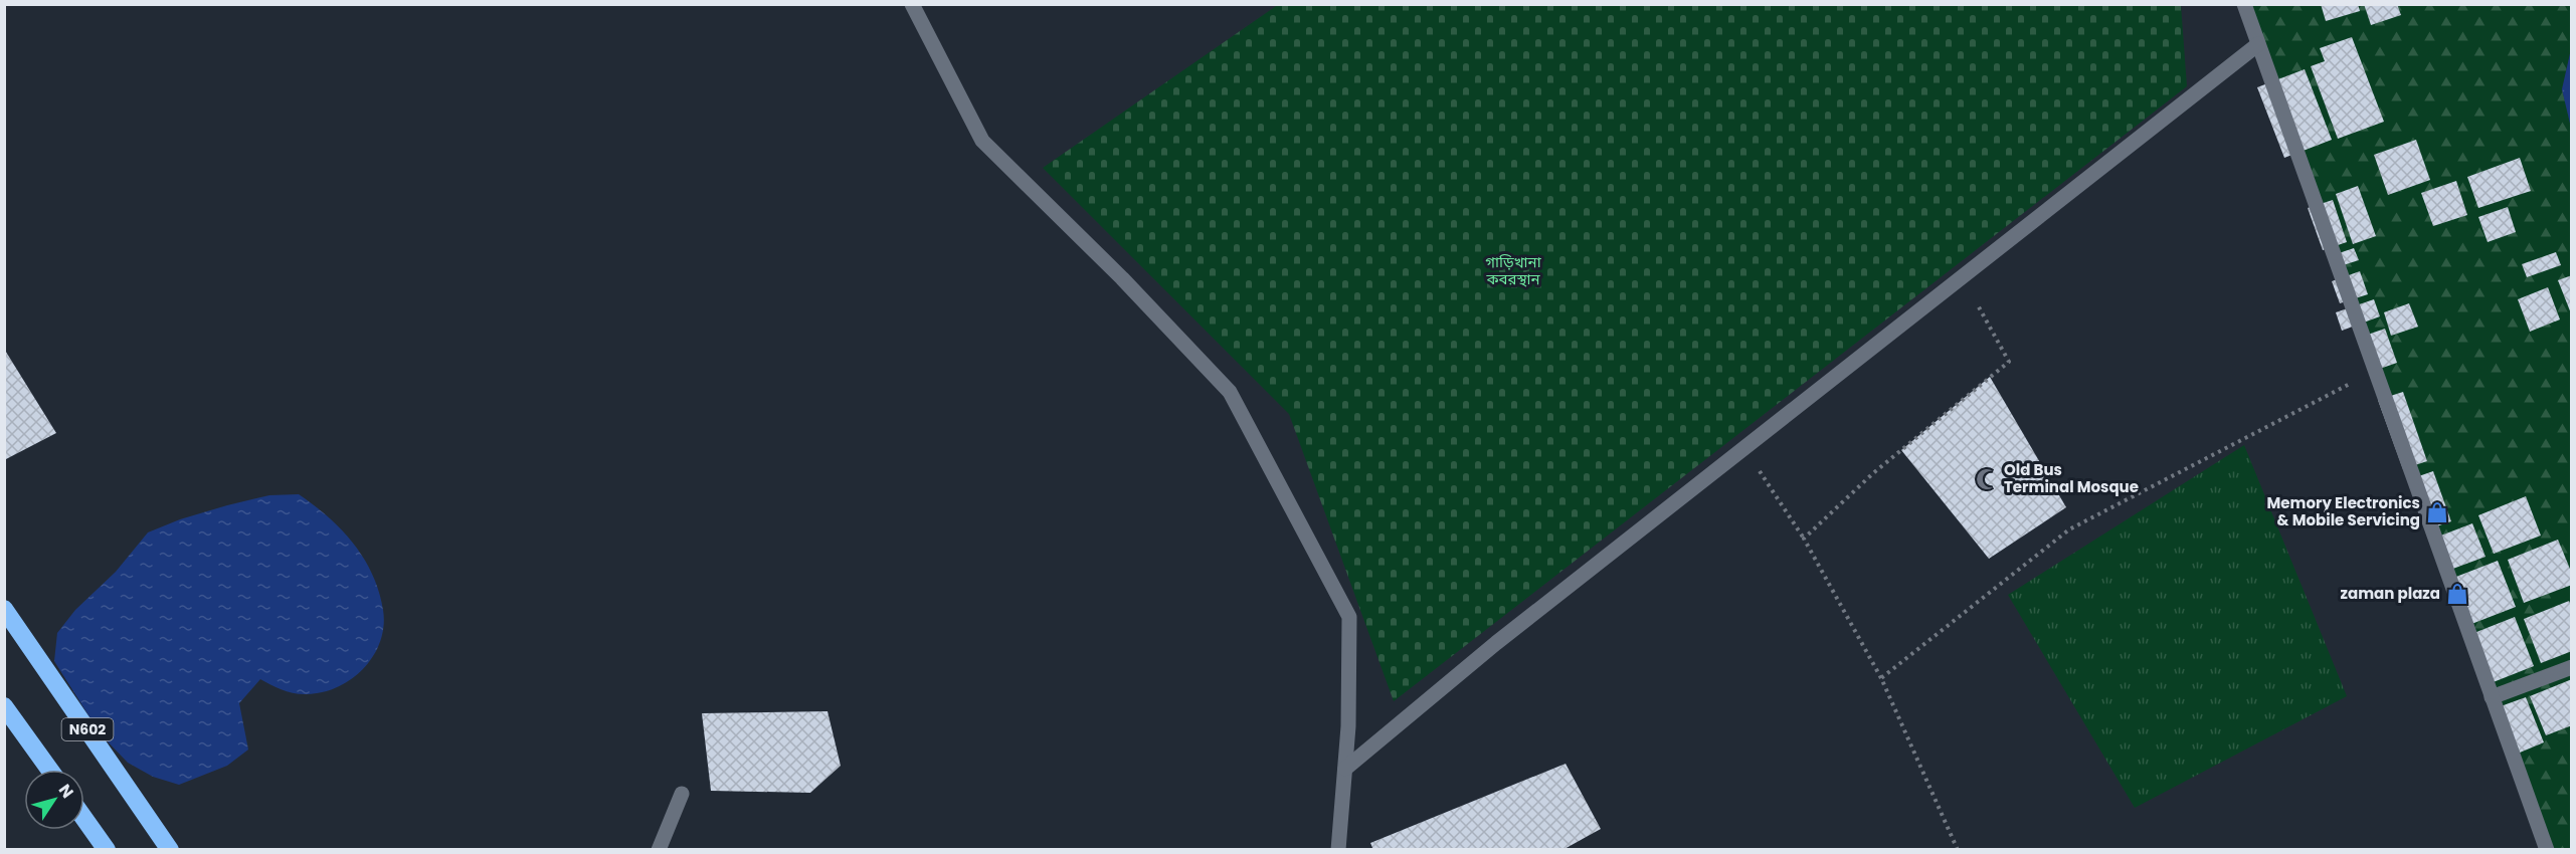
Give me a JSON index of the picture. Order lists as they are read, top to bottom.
{
  "streets": {
    "highway": ["N602"]
  },
  "parks": ["গাড়িখানা কবরস্থান"],
  "places": {
    "mosque": ["Old Bus Terminal Mosque"],
    "shop": ["Memory Electronics & Mobile Servicing", "zaman plaza"]
  },
  "north": "top right"
}
